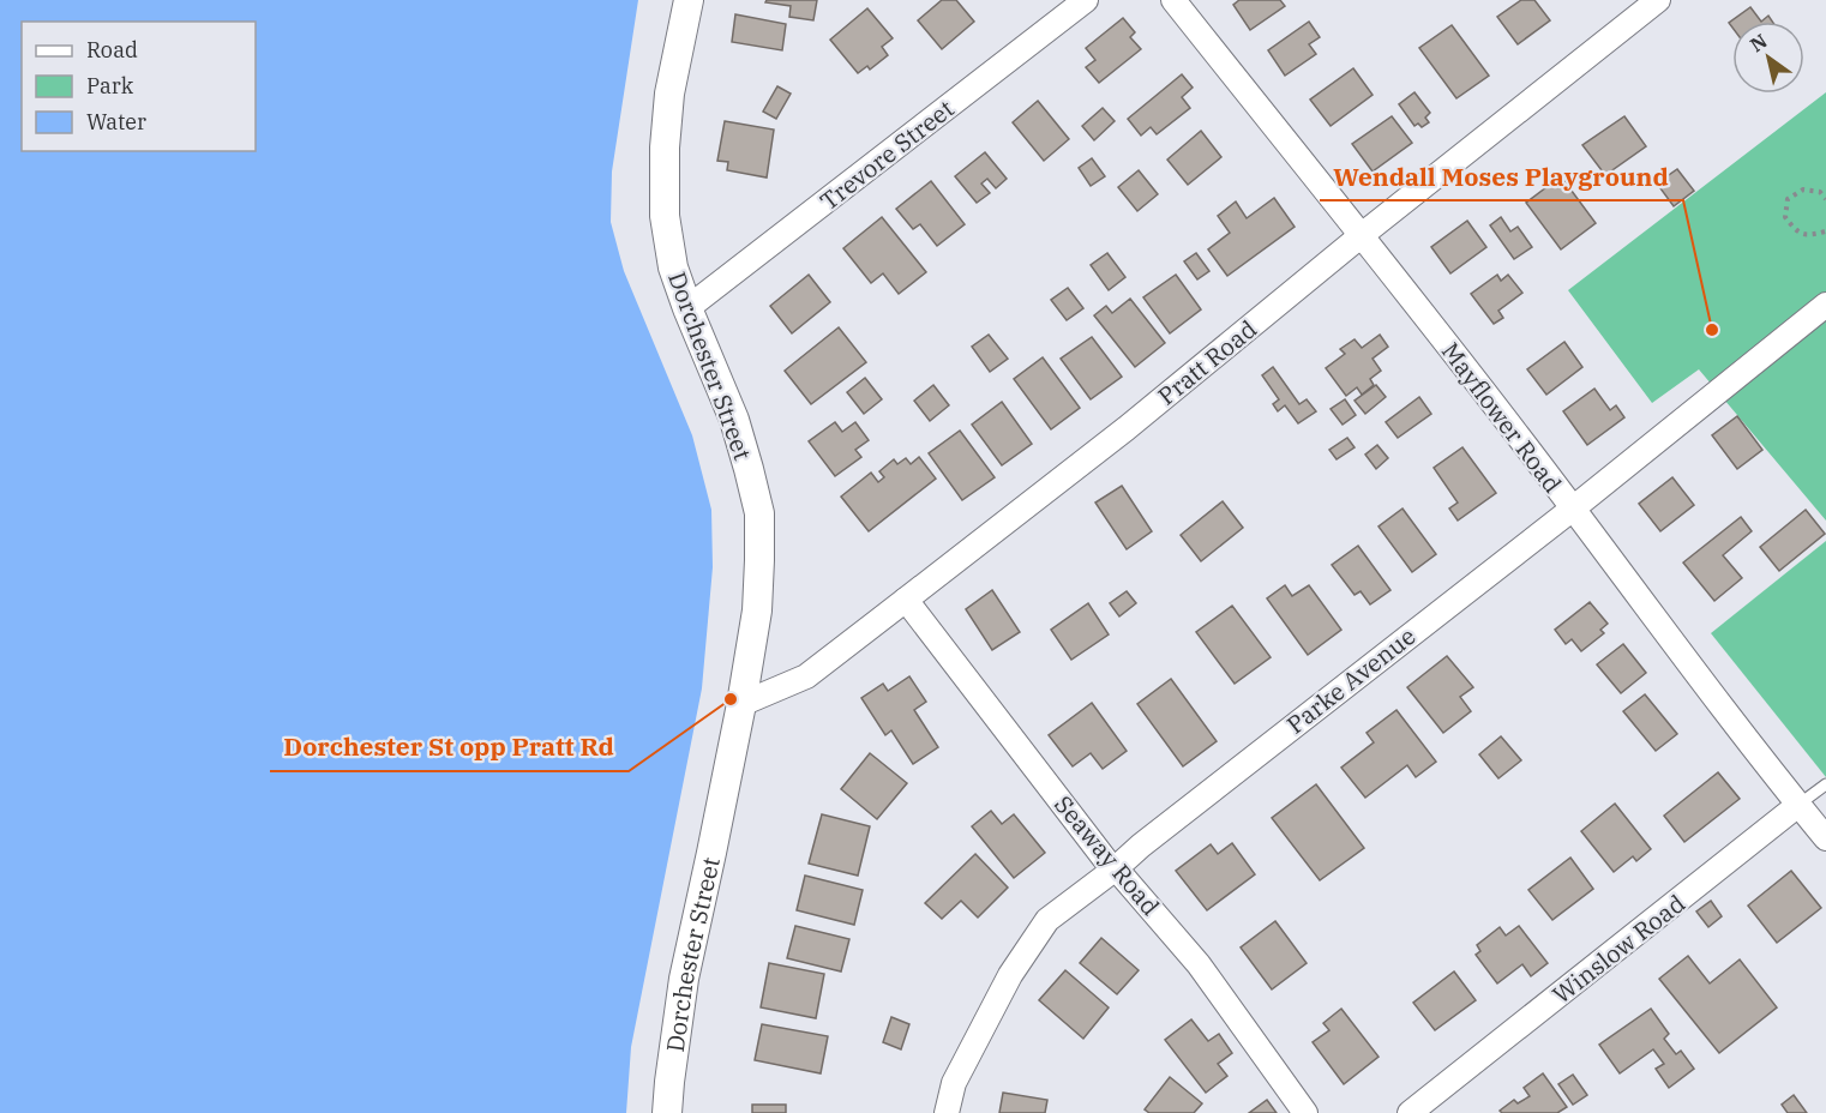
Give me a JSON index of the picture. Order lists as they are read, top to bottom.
{
  "streets": {
    "street": [
      "Trevore Street",
      "Pratt Road",
      "Dorchester Street",
      "Mayflower Road",
      "Parke Avenue",
      "Seaway Road",
      "Winslow Road"
    ]
  },
  "crossings": [
    ["Trevore Street", "Dorchester Street"],
    ["Pratt Road", "Dorchester Street"],
    ["Pratt Road", "Mayflower Road"],
    ["Pratt Road", "Seaway Road"],
    ["Mayflower Road", "Parke Avenue"],
    ["Mayflower Road", "Winslow Road"],
    ["Parke Avenue", "Seaway Road"]
  ],
  "places": ["Wendall Moses Playground", "Dorchester St opp Pratt Rd"],
  "legend": ["Road", "Park", "Water"],
  "north": "top left"
}
